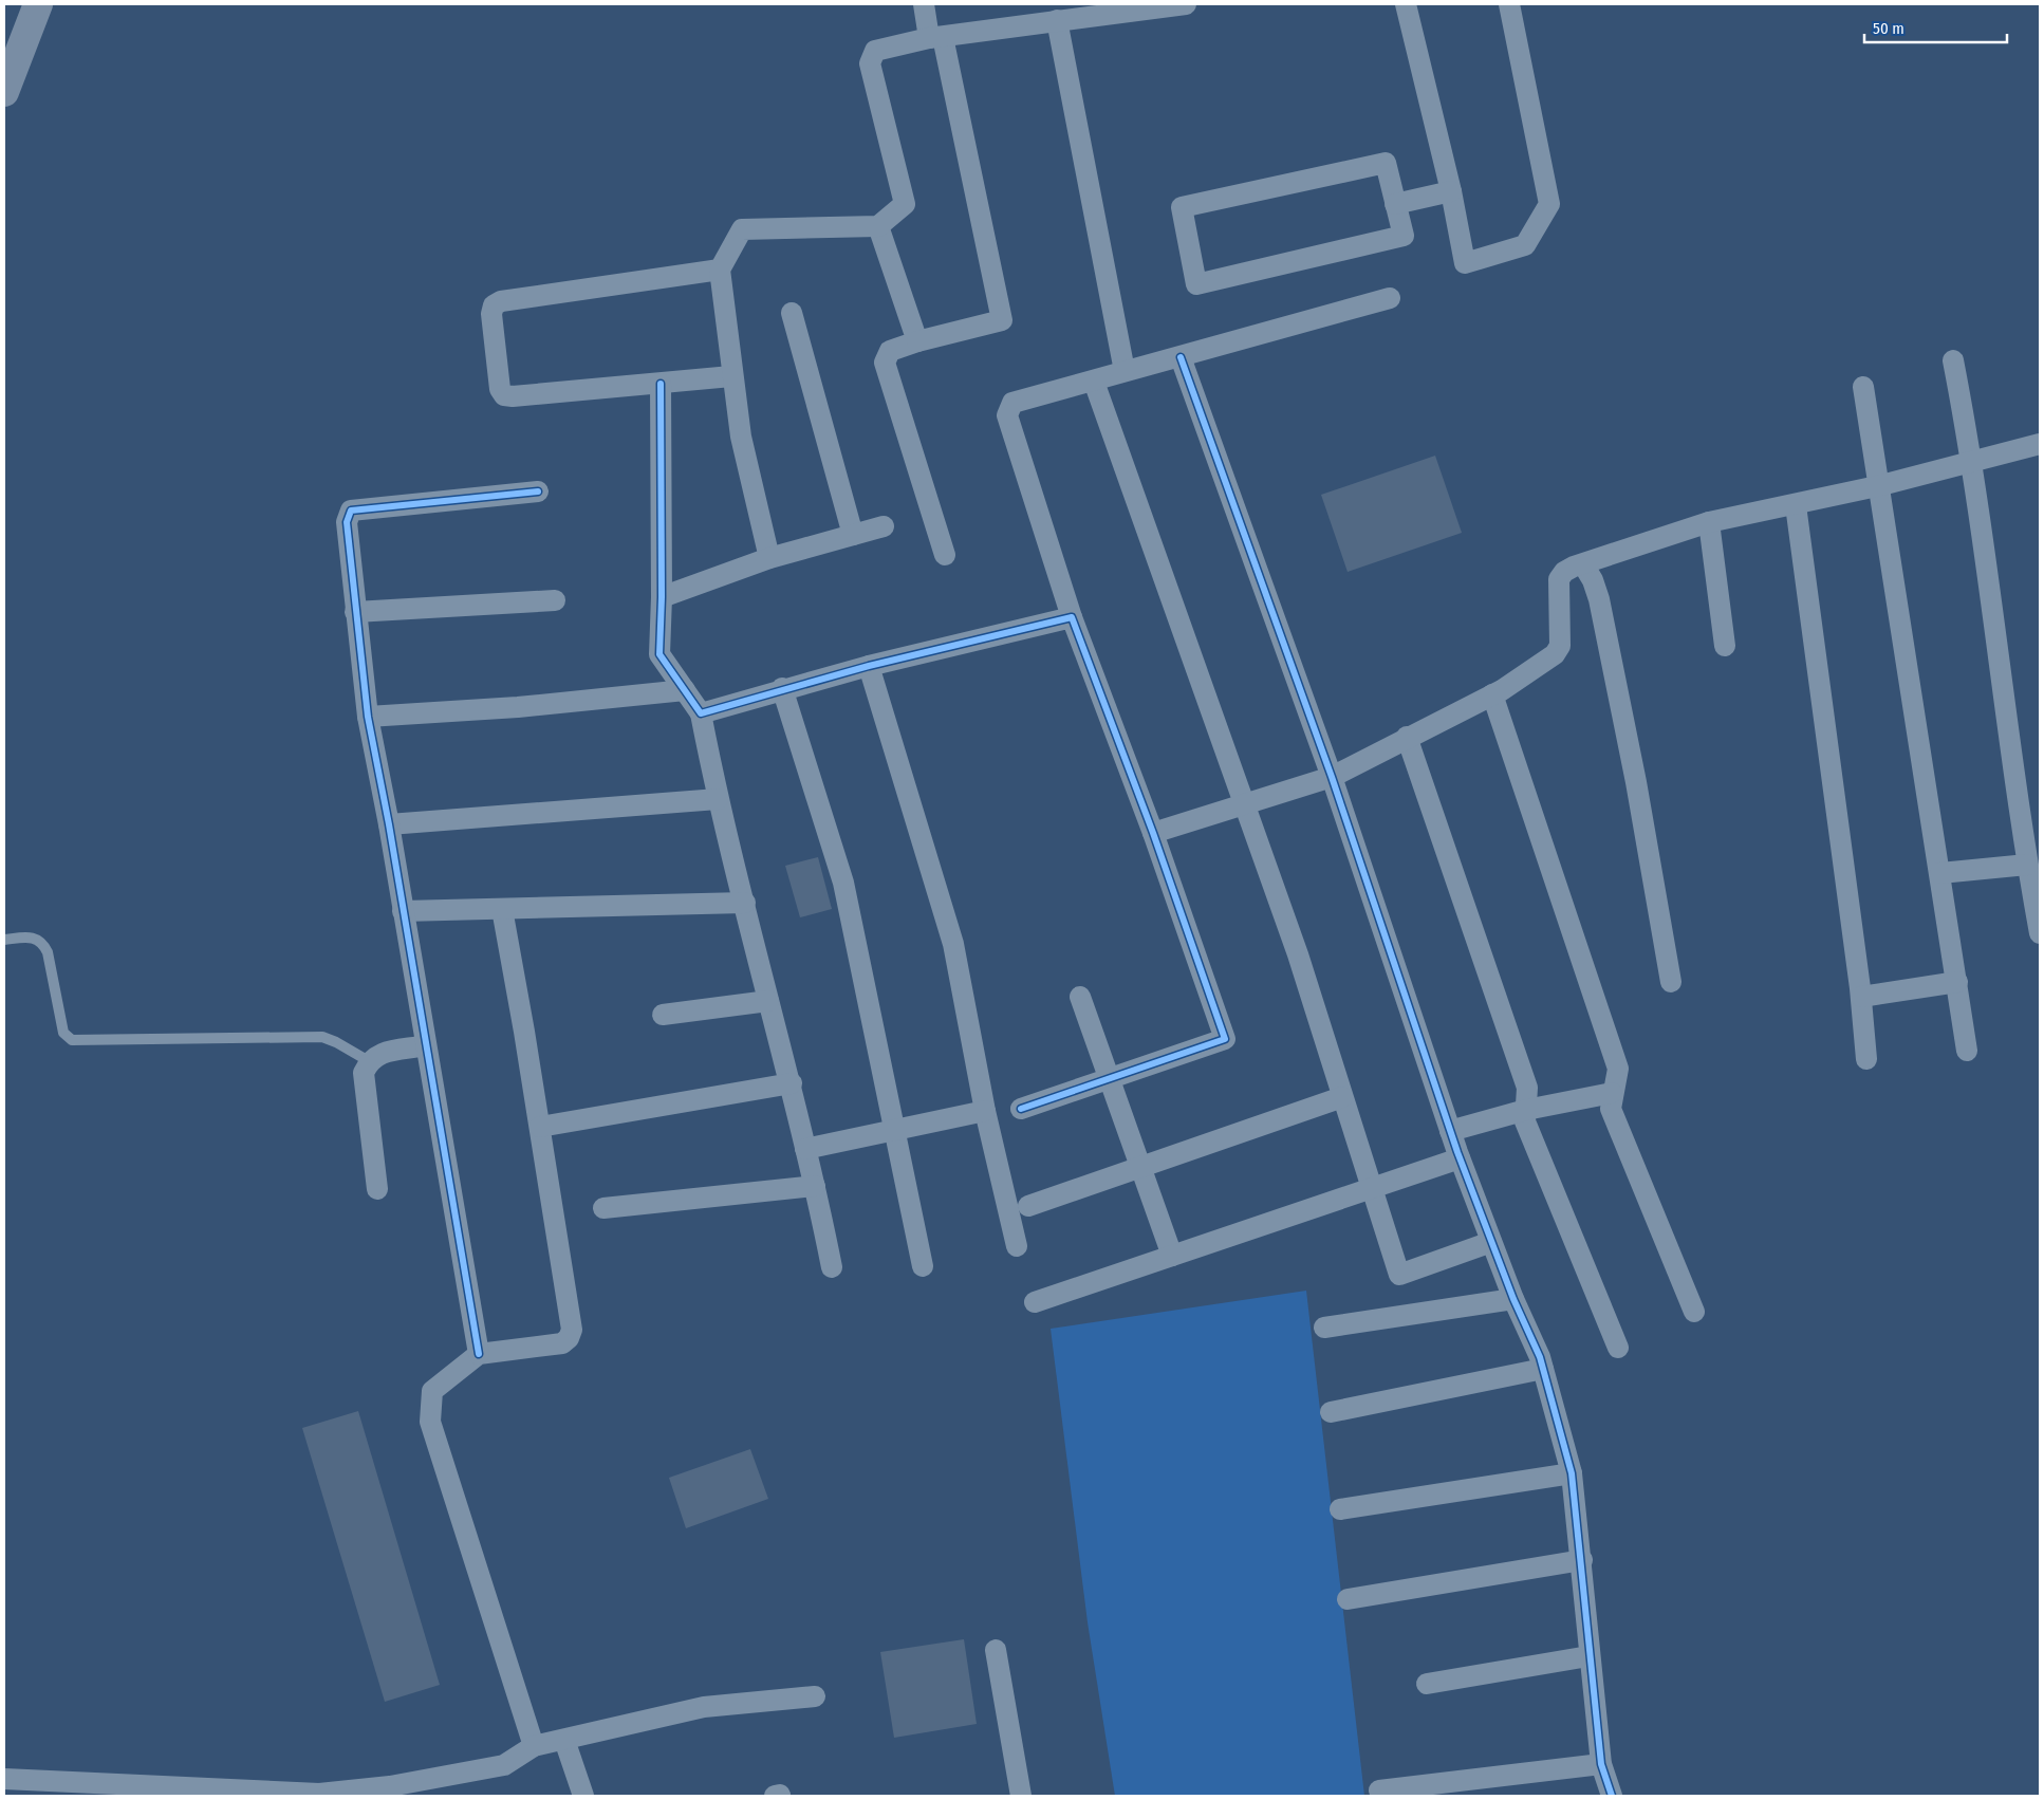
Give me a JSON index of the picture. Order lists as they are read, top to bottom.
{
  "scale_bar": "50 m"
}
